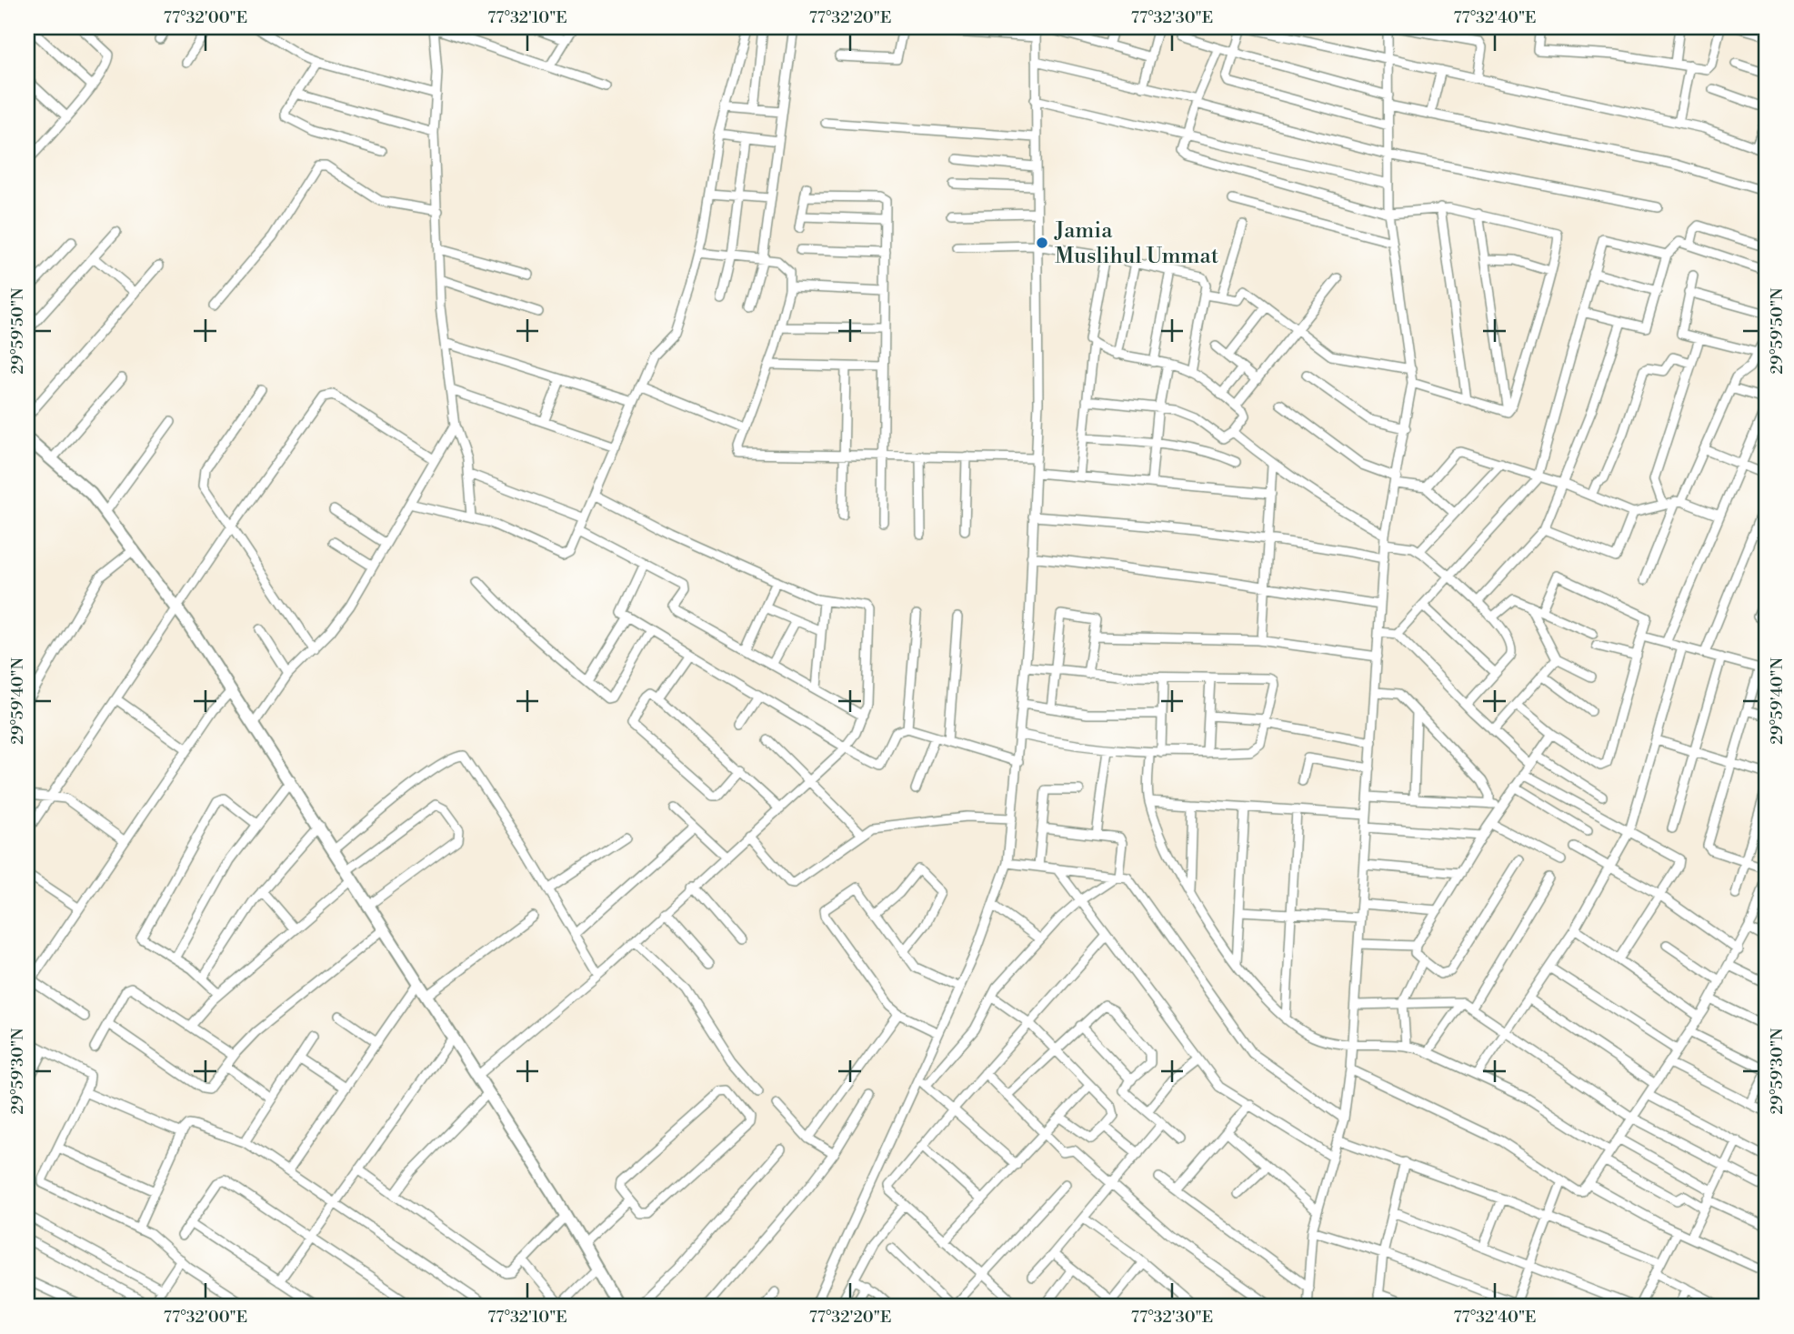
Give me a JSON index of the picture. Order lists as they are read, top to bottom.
{
  "places": ["Jamia Muslihul Ummat"],
  "coordinates": [
    "77°32'00\"E",
    "77°32'10\"E",
    "77°32'20\"E",
    "77°32'30\"E",
    "77°32'40\"E",
    "29°59'50\"N",
    "29°59'40\"N",
    "29°59'30\"N"
  ]
}
